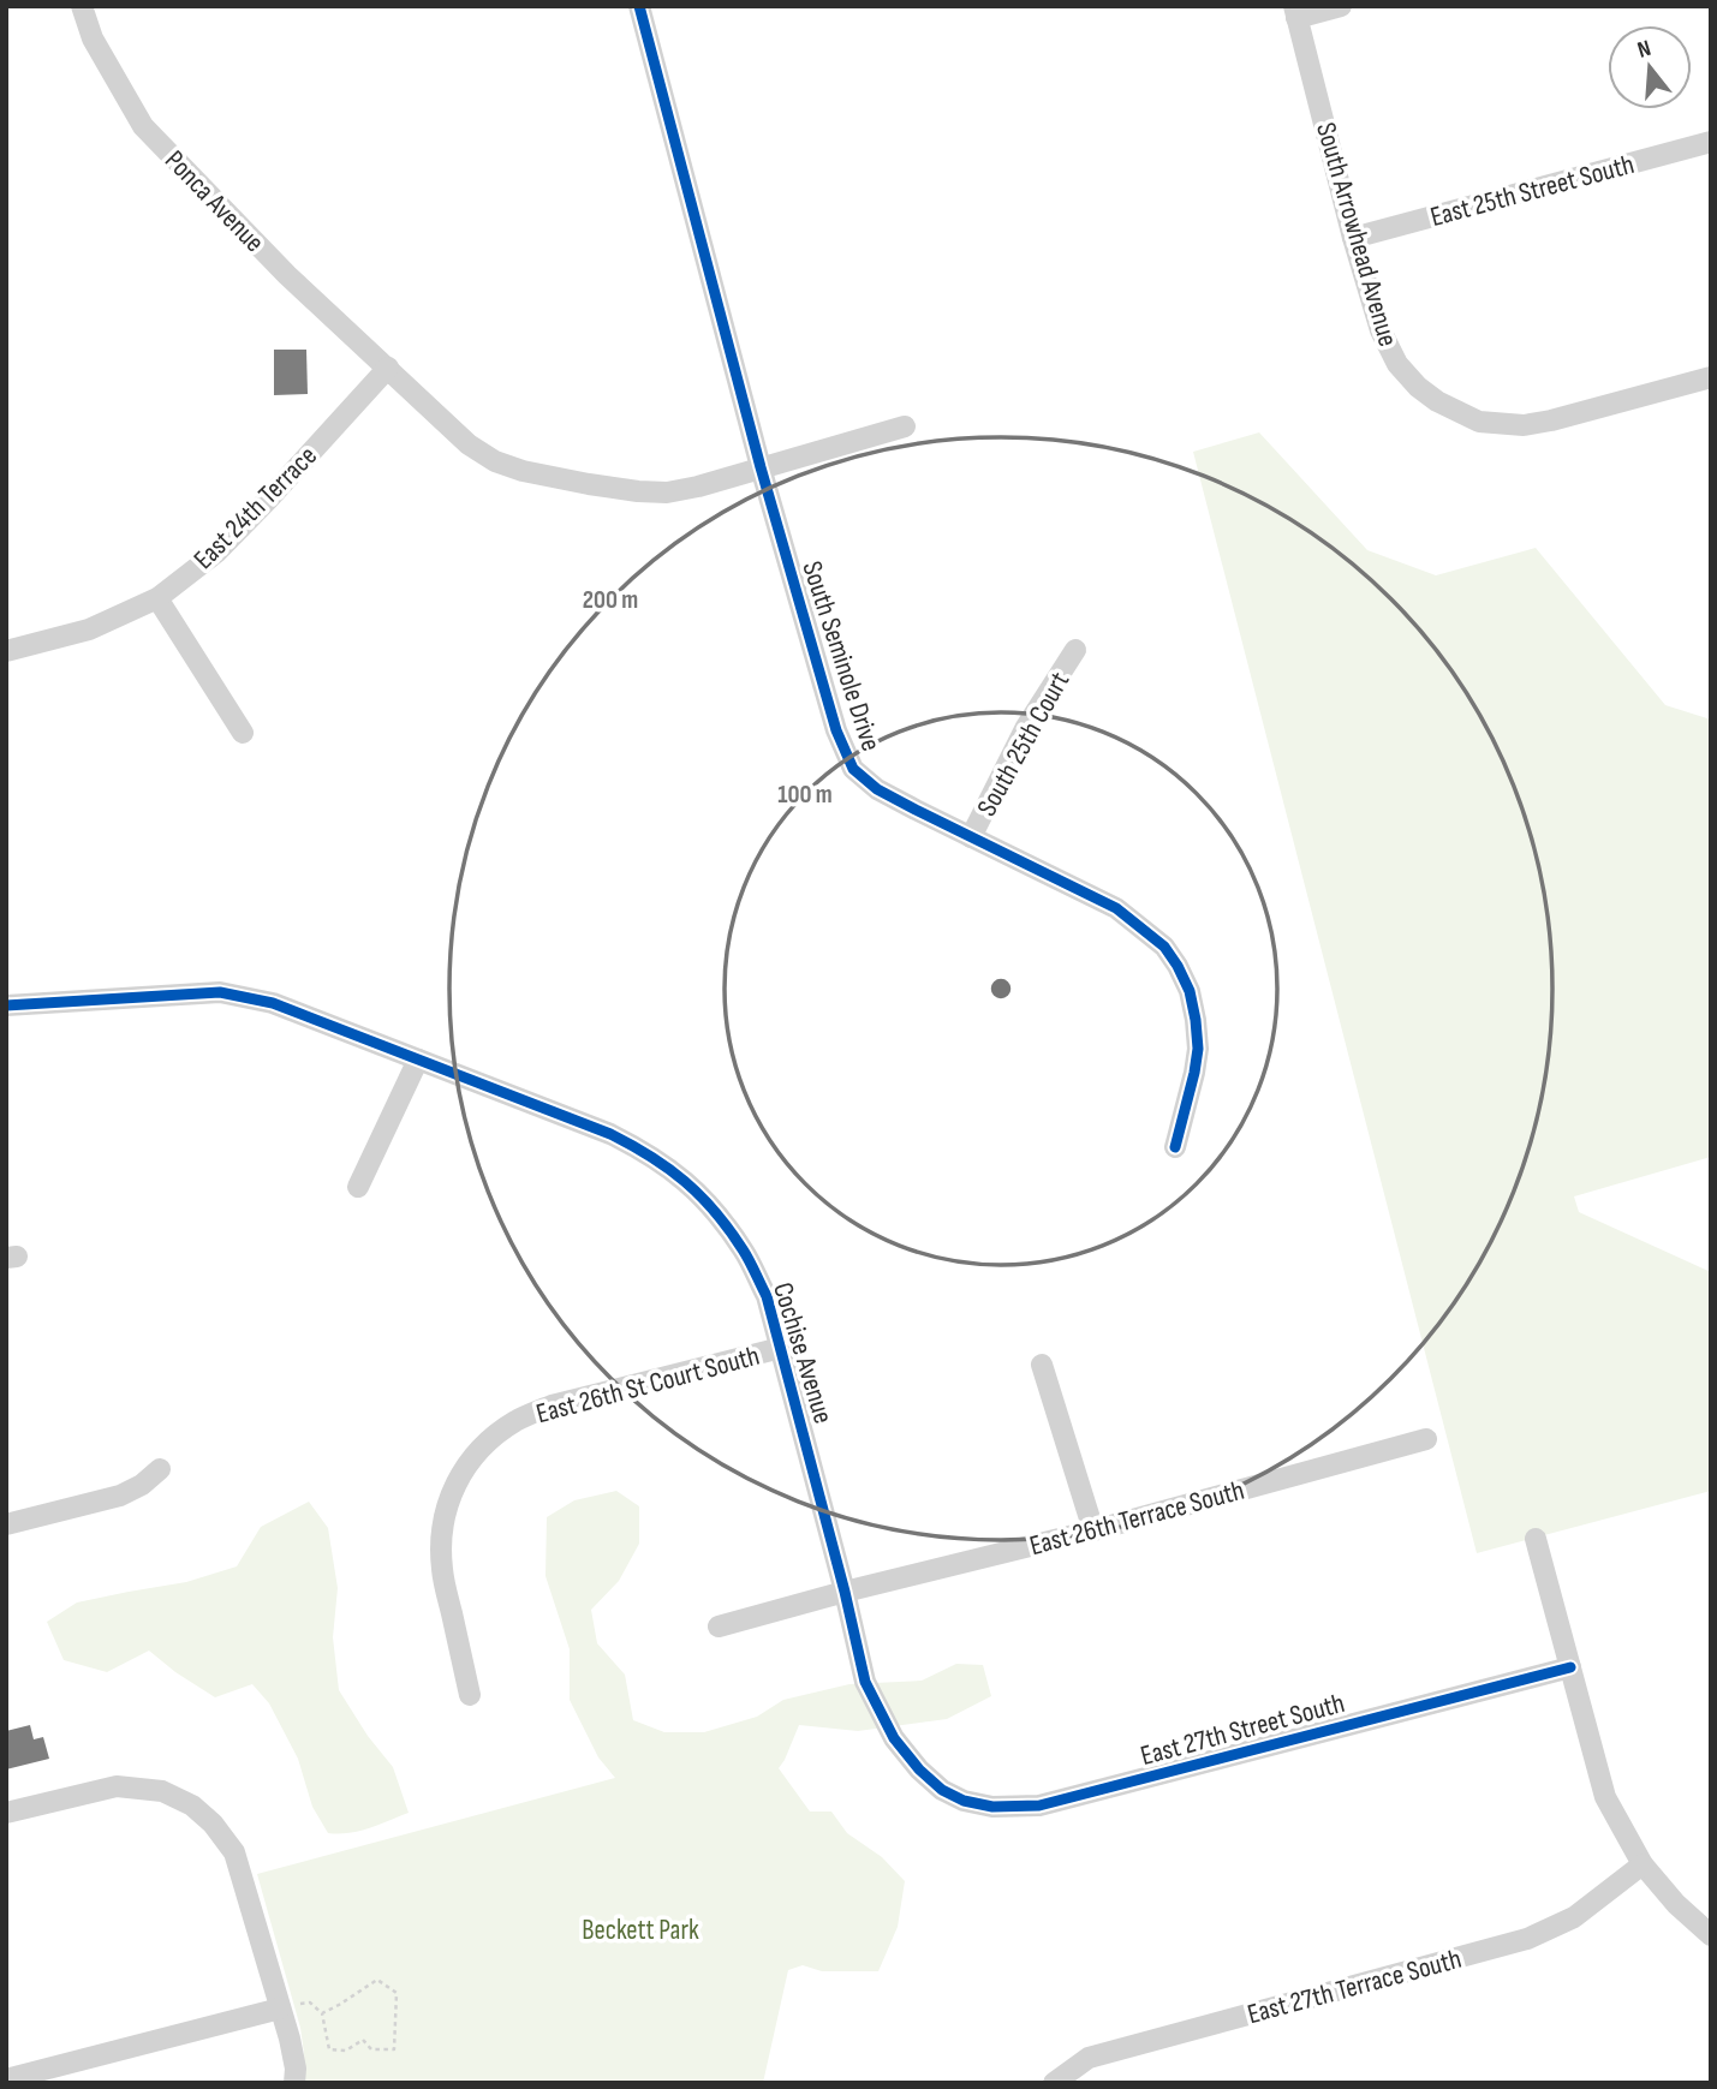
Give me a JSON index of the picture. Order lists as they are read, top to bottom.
{
  "streets": {
    "street": [
      "East 25th Street South",
      "Ponca Avenue",
      "South Arrowhead Avenue",
      "East 24th Terrace",
      "South Seminole Drive",
      "South 25th Court",
      "Cochise Avenue",
      "East 26th St Court South",
      "East 26th Terrace South",
      "East 27th Street South",
      "East 27th Terrace South"
    ]
  },
  "crossings": [
    ["East 25th Street South", "South Arrowhead Avenue"],
    ["Ponca Avenue", "East 24th Terrace"],
    ["Ponca Avenue", "South Seminole Drive"],
    ["South Seminole Drive", "South 25th Court"],
    ["Cochise Avenue", "East 26th St Court South"],
    ["Cochise Avenue", "East 26th Terrace South"],
    ["Cochise Avenue", "East 27th Street South"]
  ],
  "parks": ["Beckett Park"],
  "north": "top",
  "rings": ["200 m", "100 m"]
}
